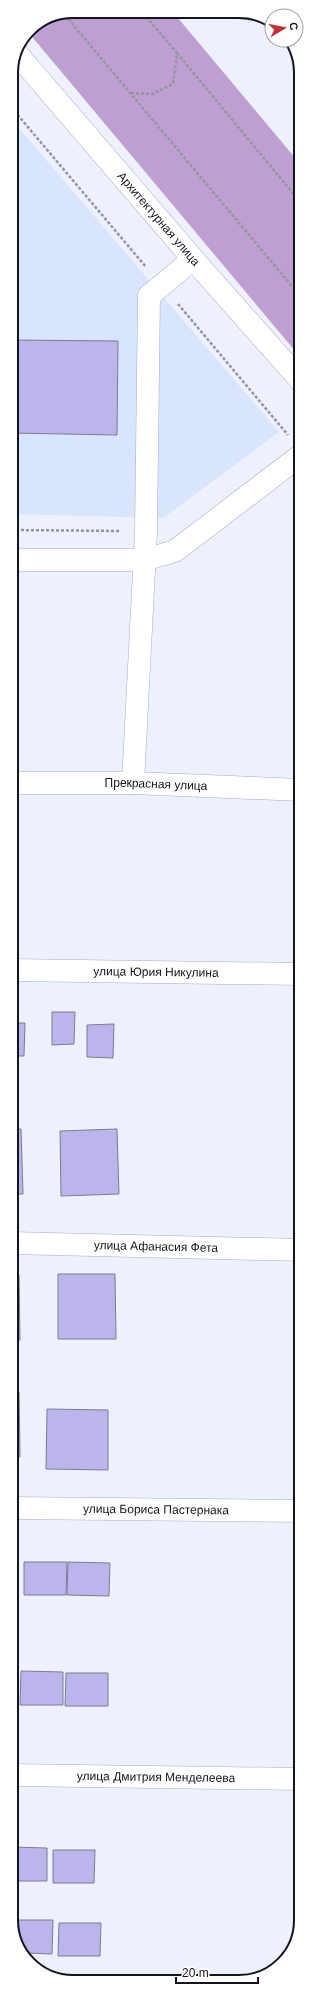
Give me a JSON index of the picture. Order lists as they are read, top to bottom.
{
  "streets": {
    "street": [
      "Архитектурная улица",
      "Прекрасная улица",
      "улица Юрия Никулина",
      "улица Афанасия Фета",
      "улица Бориса Пастернака",
      "улица Дмитрия Менделеева"
    ]
  },
  "scale_bar": "20 m",
  "north": "right"
}
